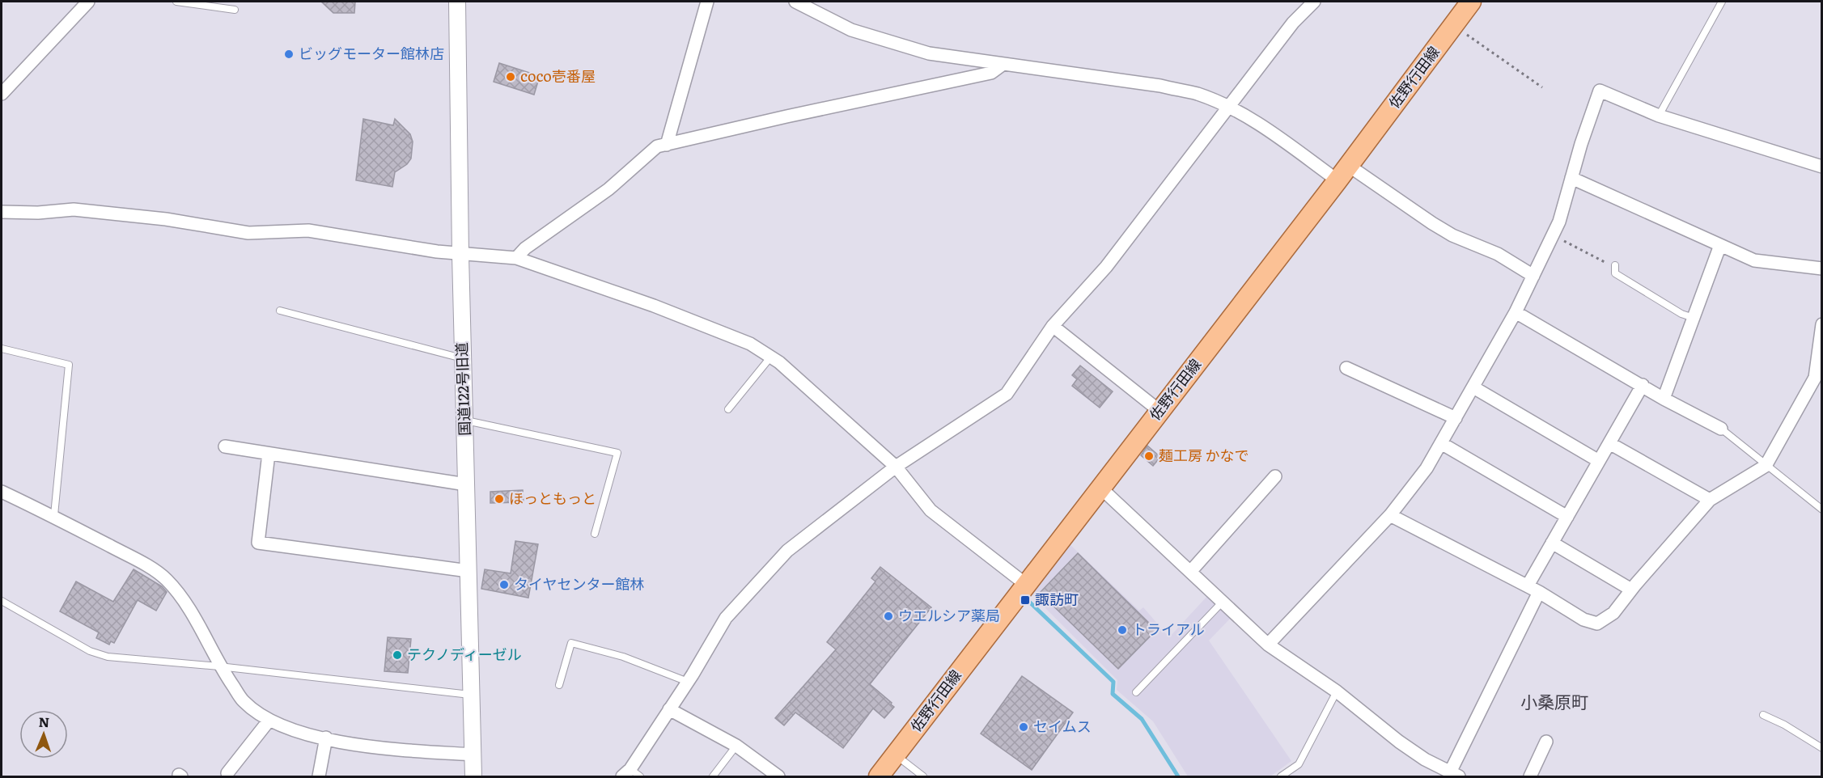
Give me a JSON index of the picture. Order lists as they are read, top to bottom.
{
  "streets": {
    "main road": ["佐野行田線"],
    "street": ["国道122号旧道"]
  },
  "districts": ["小桑原町"],
  "places": {
    "other": [
      "ビッグモーター館林店",
      "coco壱番屋",
      "麺工房 かなで",
      "ほっともっと",
      "タイヤセンター館林",
      "ウエルシア薬局",
      "トライアル",
      "テクノディーゼル",
      "セイムス"
    ],
    "transit": ["諏訪町"]
  },
  "north": "top"
}
